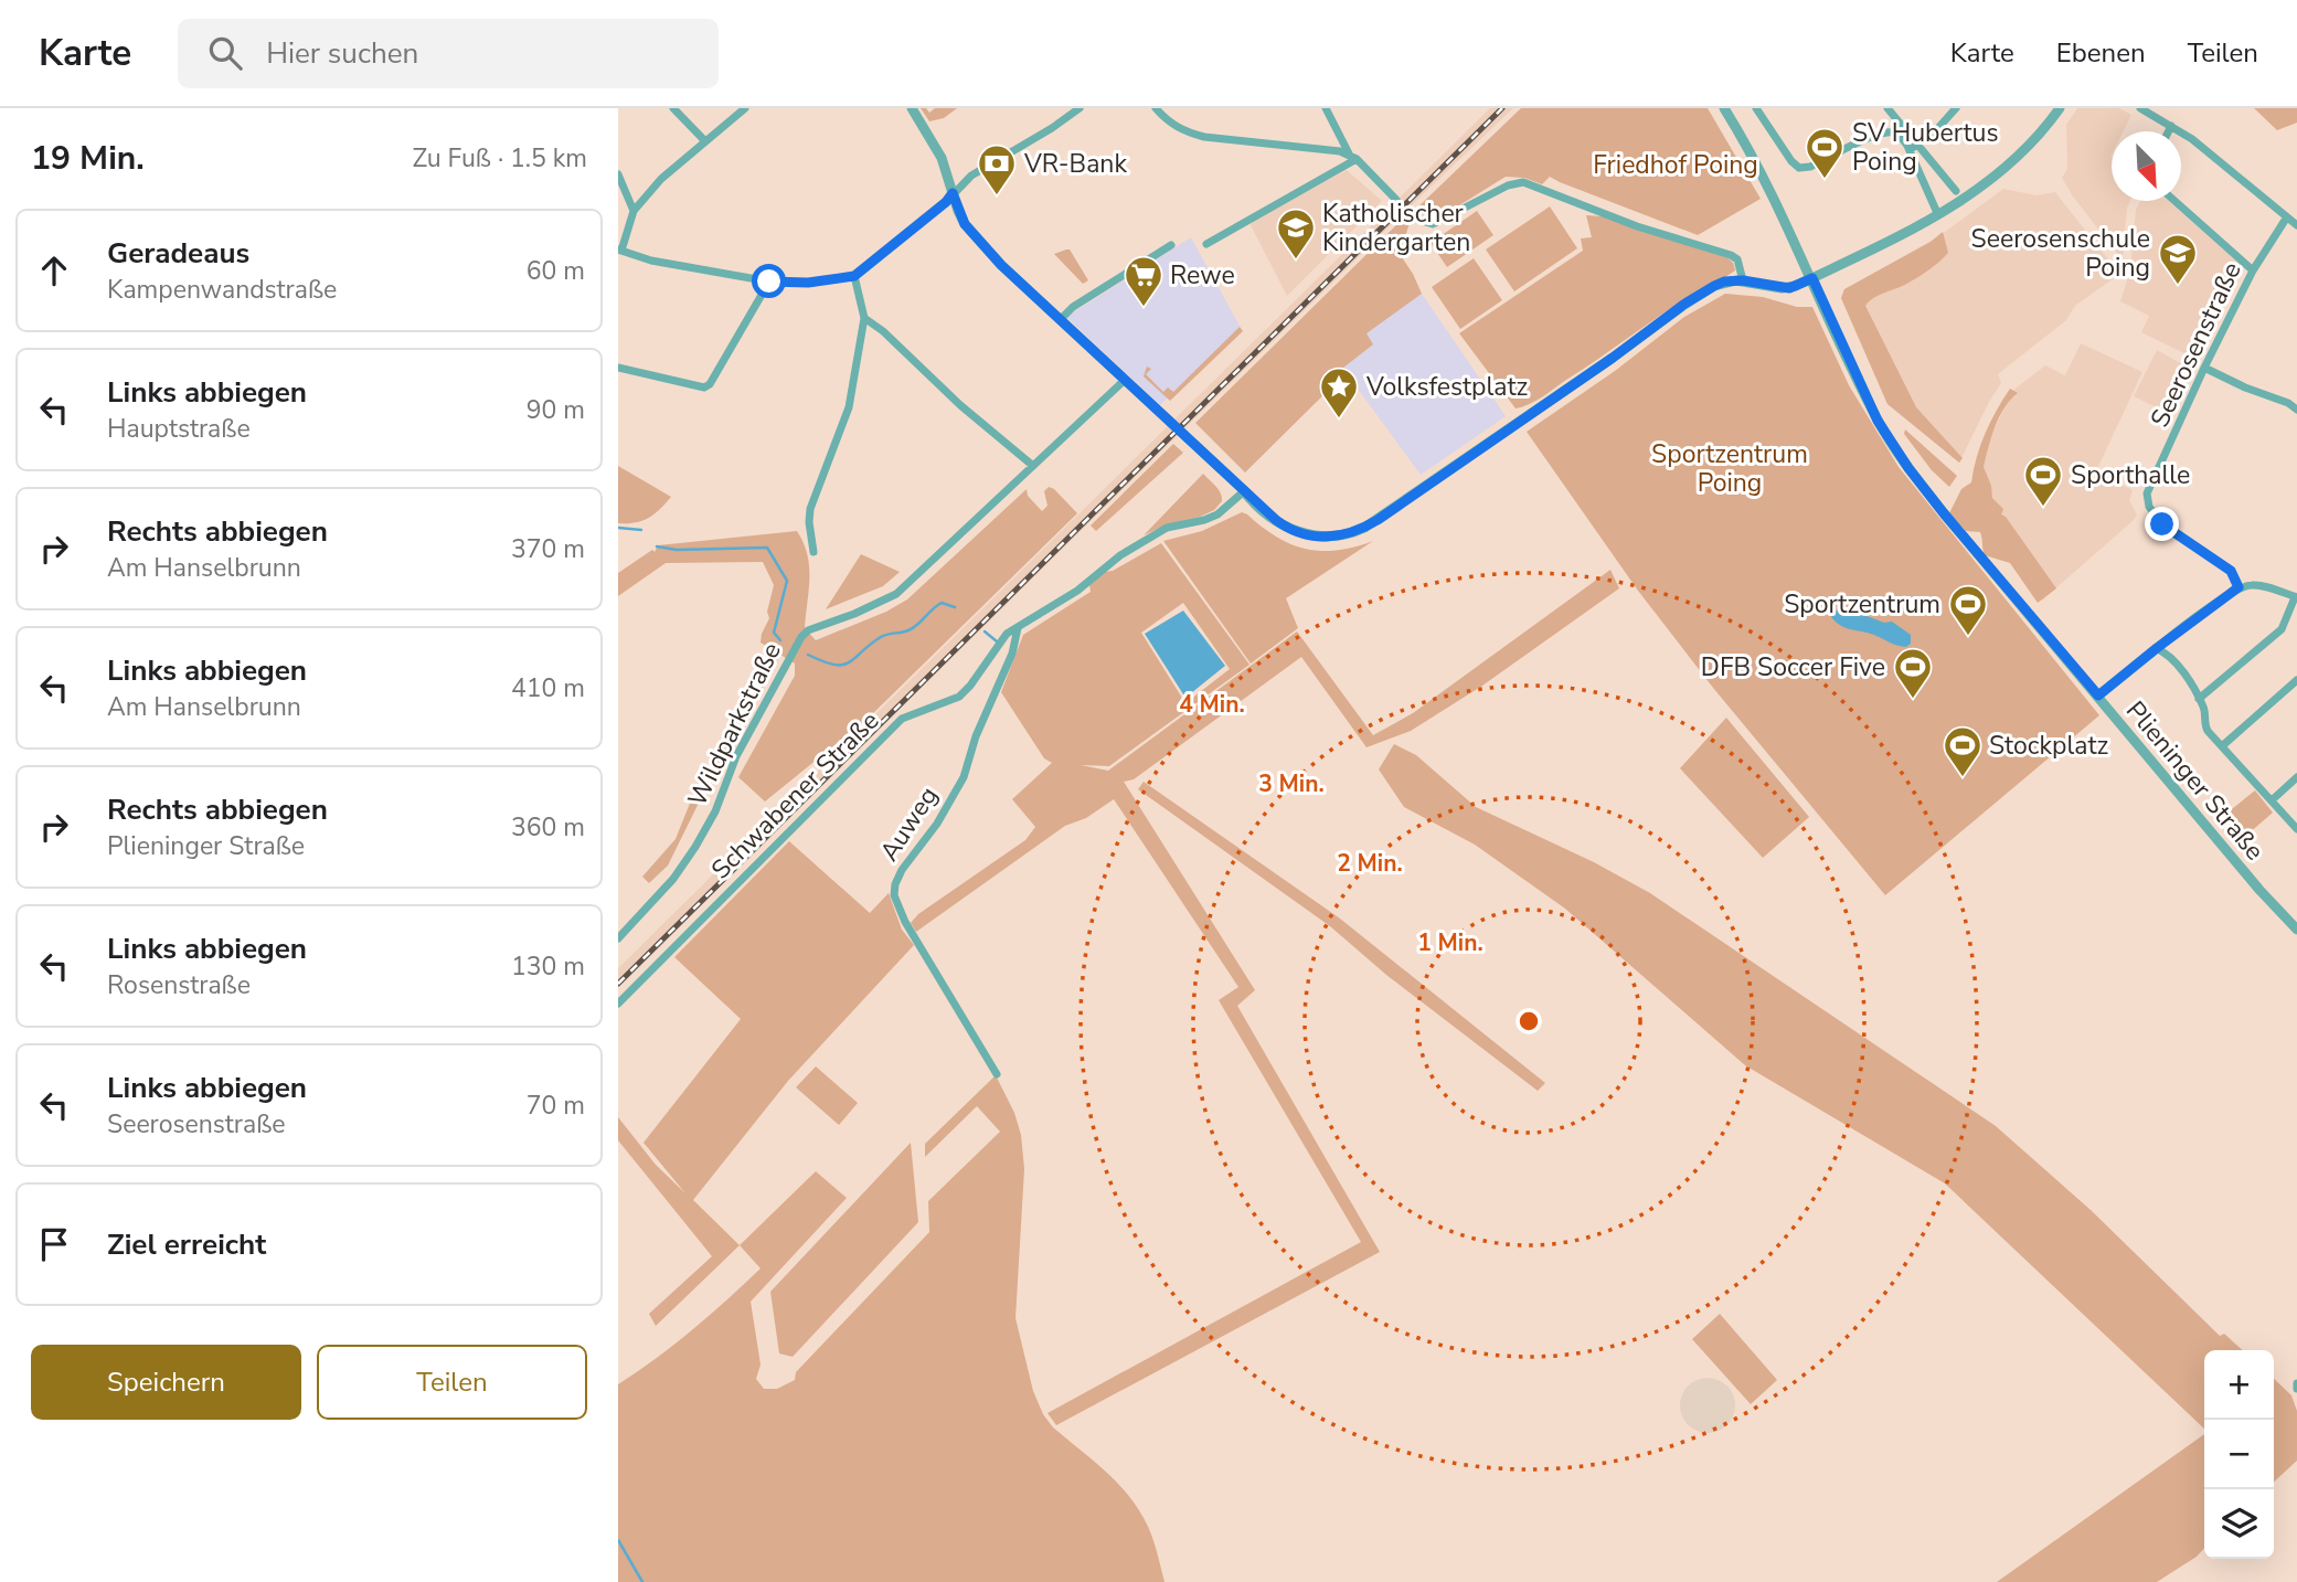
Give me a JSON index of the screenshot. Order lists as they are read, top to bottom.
{
  "streets": {
    "street": [
      "Seerosenstraße",
      "Wildparkstraße",
      "Plieninger Straße",
      "Schwabener Straße",
      "Auweg"
    ]
  },
  "crossings": [
    ["Schwabener Straße", "Auweg"]
  ],
  "parks": ["Friedhof Poing", "Sportzentrum Poing"],
  "places": {
    "sports": [
      "SV Hubertus Poing",
      "Sporthalle",
      "Sportzentrum",
      "DFB Soccer Five",
      "Stockplatz"
    ],
    "bank": ["VR-Bank"],
    "school or university": ["Katholischer Kindergarten", "Seerosenschule Poing"],
    "supermarket": ["Rewe"],
    "place": ["Volksfestplatz"]
  },
  "north": "bottom right",
  "page": {
    "header": "Karte",
    "search": "Hier suchen",
    "nav": ["Karte", "Ebenen", "Teilen"],
    "heading": ["19 Min.", "Zu Fuß · 1.5 km"],
    "list": [
      ["Geradeaus", "Kampenwandstraße", "60 m"],
      ["Links abbiegen", "Hauptstraße", "90 m"],
      ["Rechts abbiegen", "Am Hanselbrunn", "370 m"],
      ["Links abbiegen", "Am Hanselbrunn", "410 m"],
      ["Rechts abbiegen", "Plieninger Straße", "360 m"],
      ["Links abbiegen", "Rosenstraße", "130 m"],
      ["Links abbiegen", "Seerosenstraße", "70 m"],
      "Ziel erreicht"
    ],
    "buttons": ["Speichern", "Teilen"],
    "map_buttons": ["+", "−"]
  },
  "rings": [
    "4 Min.",
    "3 Min.",
    "2 Min.",
    "1 Min."
  ]
}
